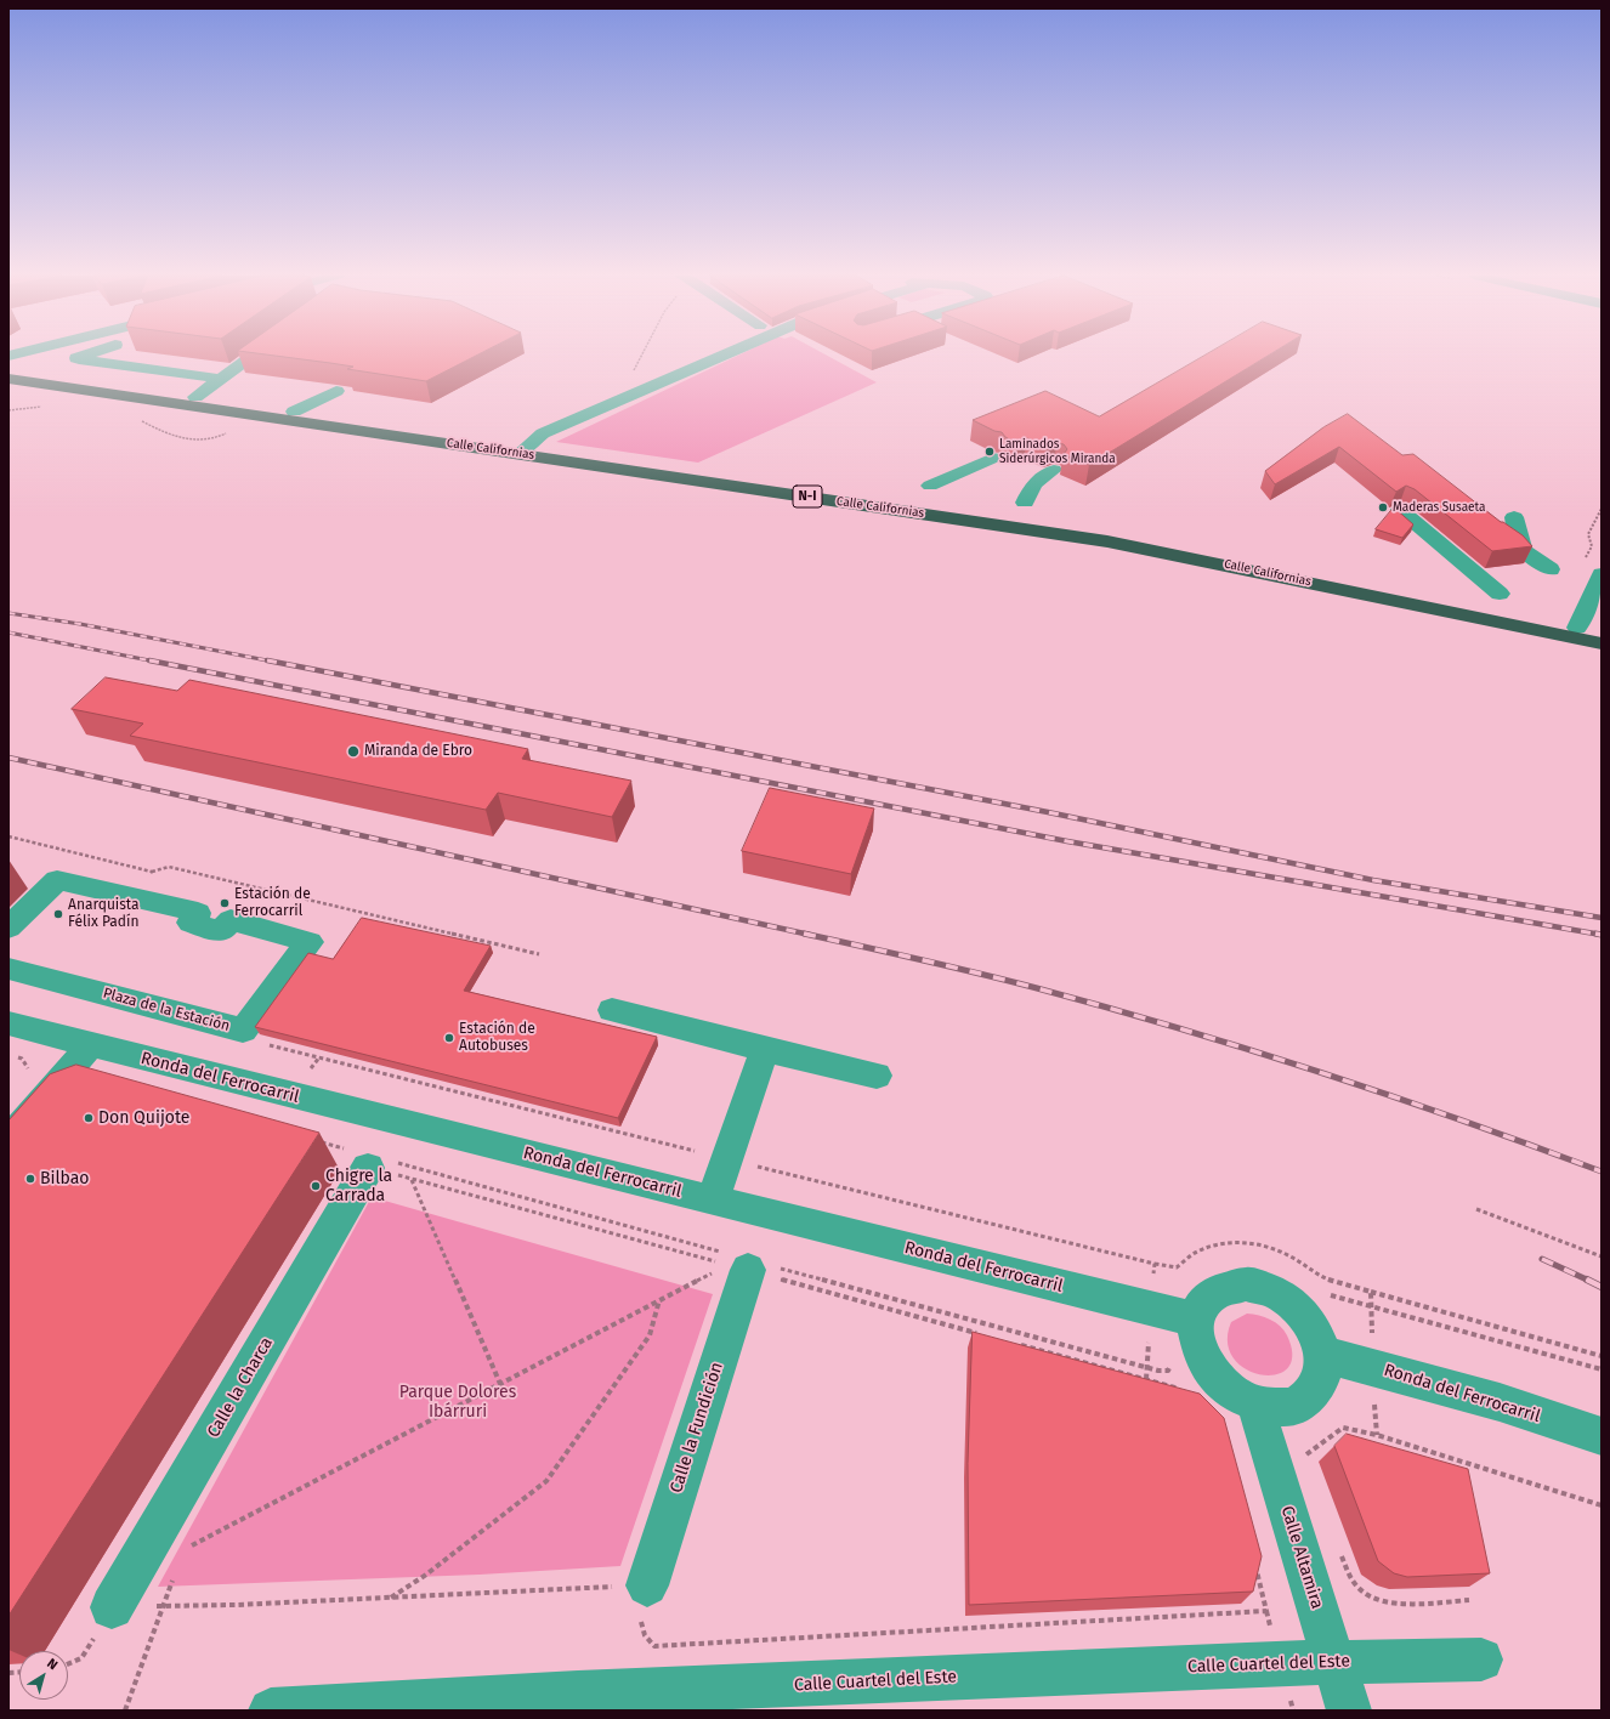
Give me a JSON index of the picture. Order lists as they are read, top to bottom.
{
  "streets": {
    "highway": ["Calle Californias", "N-I"],
    "street": [
      "Plaza de la Estación",
      "Ronda del Ferrocarril",
      "Calle la Charca",
      "Calle la Fundición",
      "Calle Altamira",
      "Calle Cuartel del Este"
    ]
  },
  "crossings": [
    ["Ronda del Ferrocarril", "Calle Altamira"],
    ["Calle Altamira", "Calle Cuartel del Este"]
  ],
  "parks": ["Parque Dolores Ibárruri"],
  "places": [
    "Laminados Siderúrgicos Miranda",
    "Maderas Susaeta",
    "Miranda de Ebro",
    "Estación de Ferrocarril",
    "Anarquista Félix Padín",
    "Estación de Autobuses",
    "Don Quijote",
    "Bilbao",
    "Chigre la Carrada"
  ],
  "north": "top right"
}
